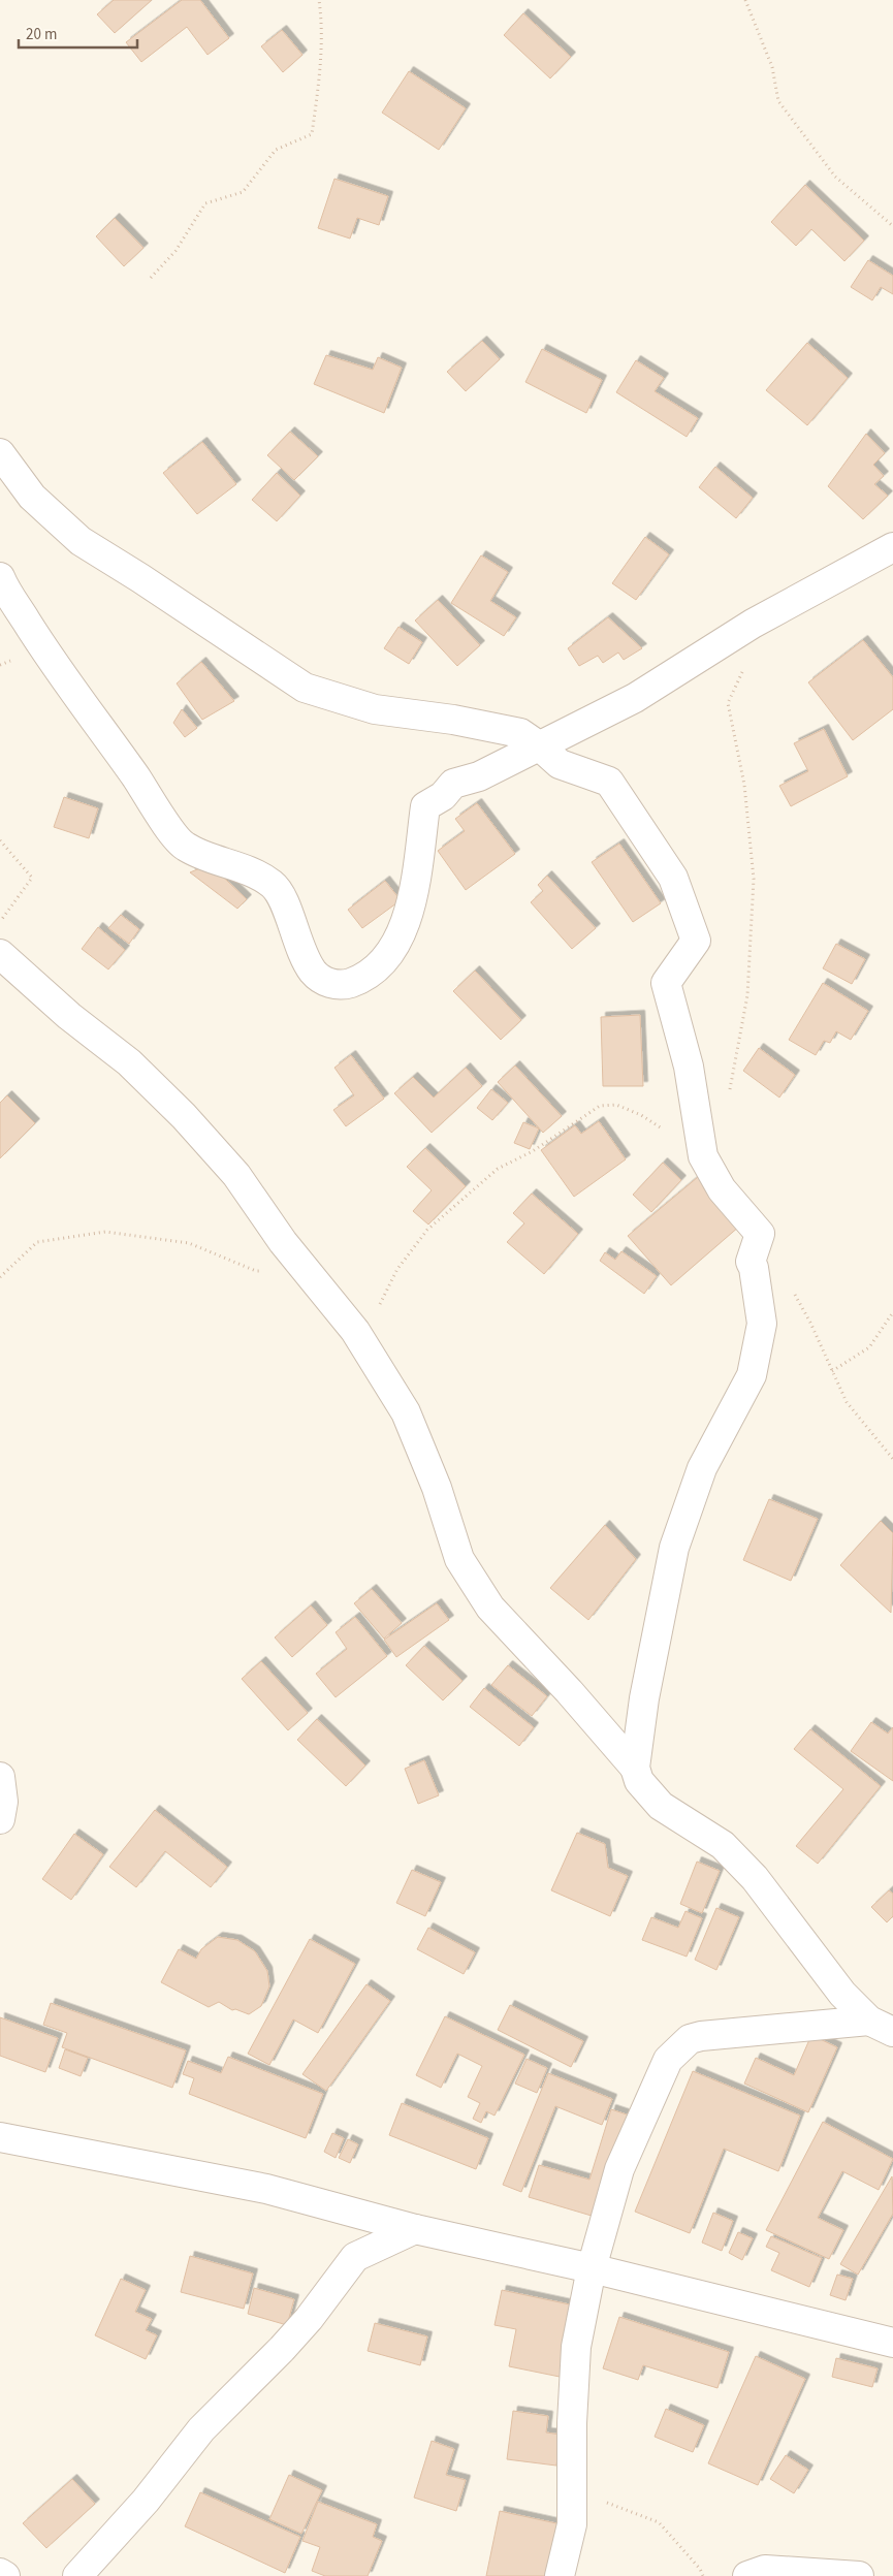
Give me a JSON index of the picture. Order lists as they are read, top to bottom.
{
  "scale_bar": "20 m"
}
